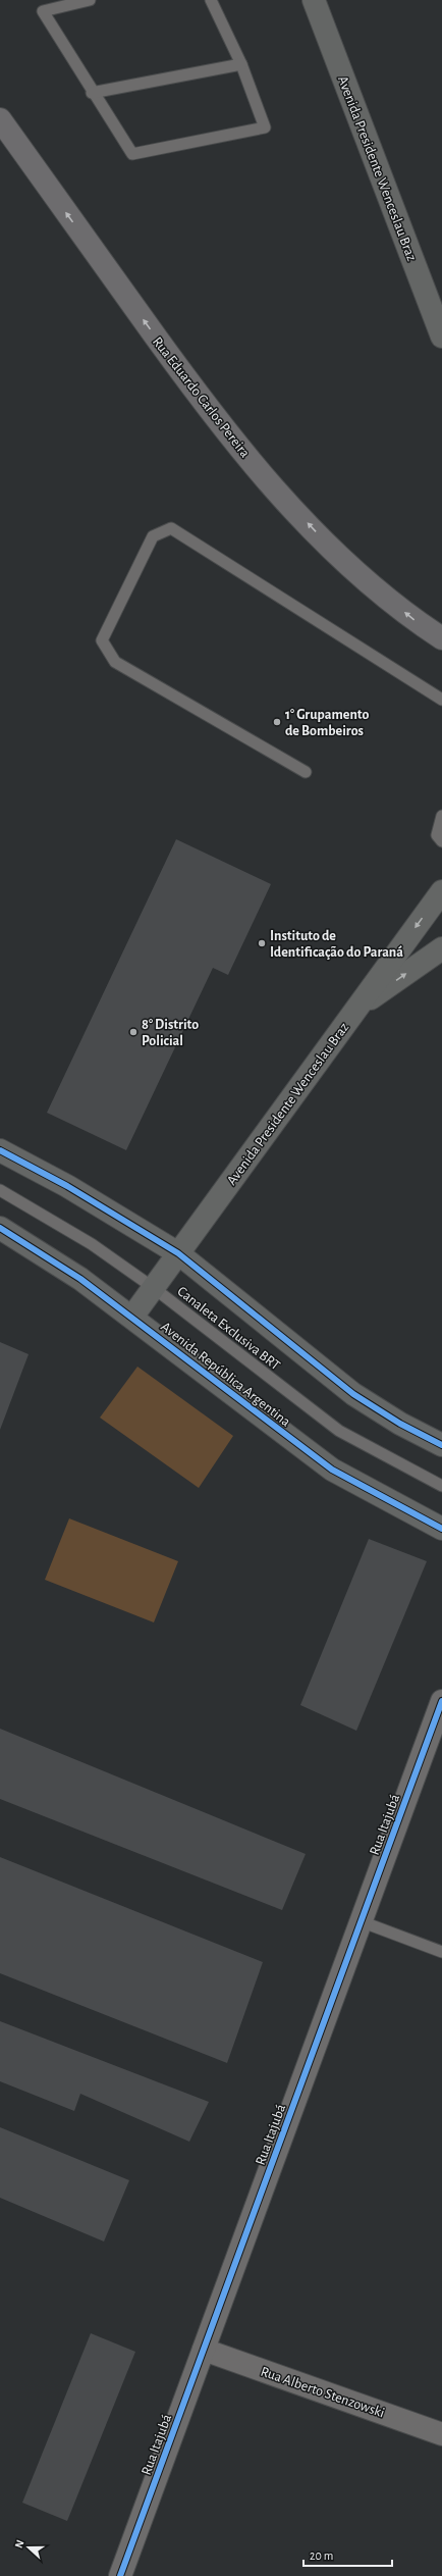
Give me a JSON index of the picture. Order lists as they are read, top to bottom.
{
  "streets": {
    "main road": ["Rua Eduardo Carlos Pereira"],
    "street": [
      "Avenida Presidente Wenceslau Braz",
      "Avenida República Argentina",
      "Rua Itajubá",
      "Rua Alberto Stenzowski"
    ],
    "lane": ["Canaleta Exclusiva BRT"]
  },
  "crossings": [
    ["Avenida Presidente Wenceslau Braz", "Canaleta Exclusiva BRT"],
    ["Avenida Presidente Wenceslau Braz", "Avenida República Argentina"],
    ["Rua Itajubá", "Rua Alberto Stenzowski"]
  ],
  "one_way": ["Rua Eduardo Carlos Pereira"],
  "places": ["1° Grupamento de Bombeiros", "Instituto de Identificação do Paraná", "8° Distrito Policial"],
  "scale_bar": "20 m",
  "north": "left"
}
